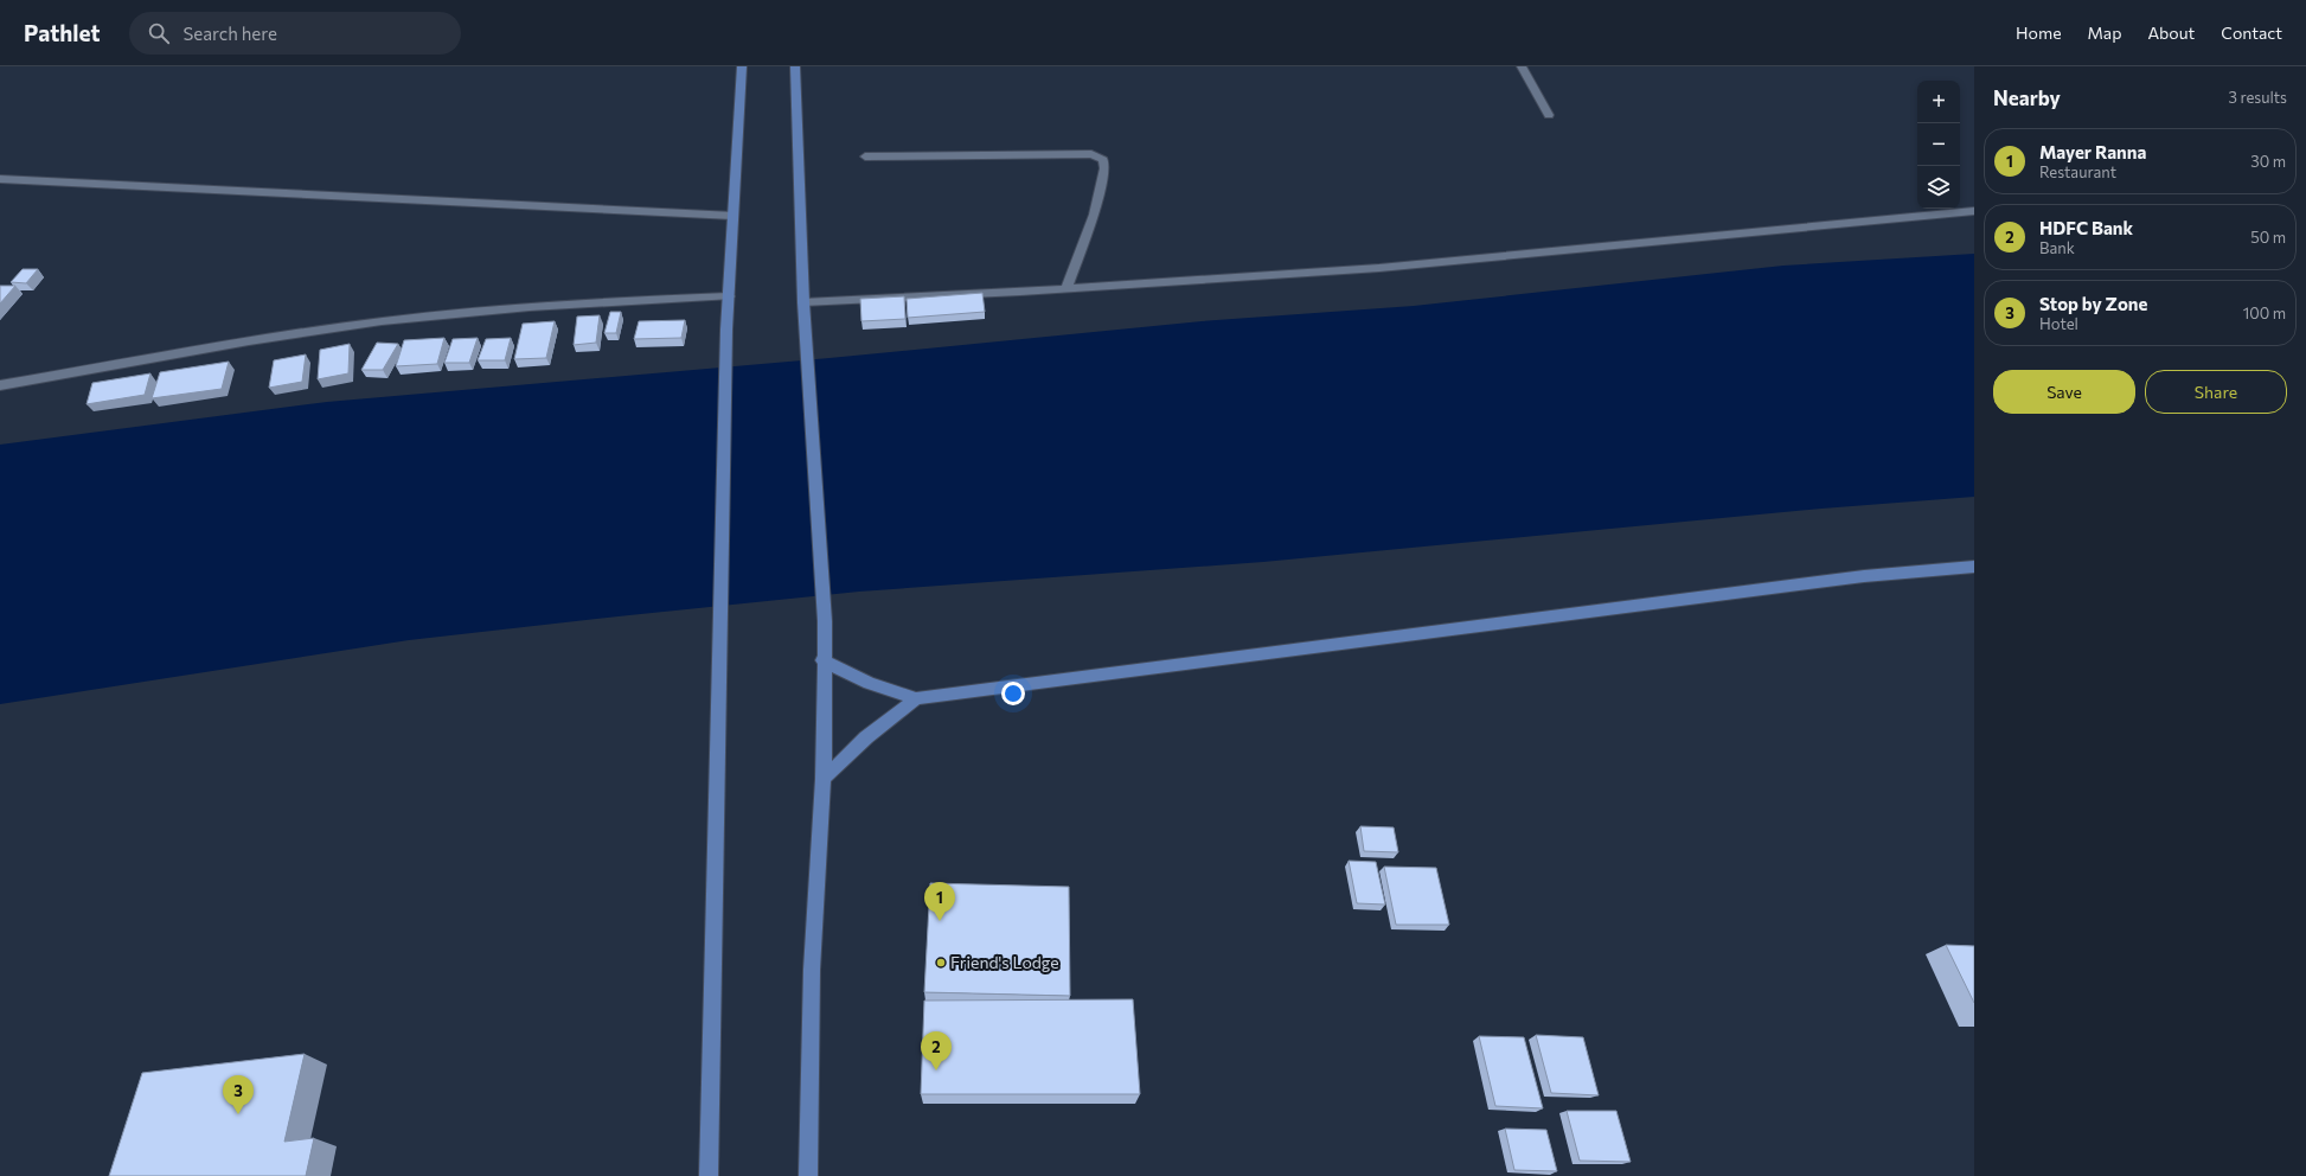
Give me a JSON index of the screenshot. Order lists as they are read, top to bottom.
{
  "places": ["Friend's Lodge"],
  "page": {
    "header": "Pathlet",
    "search": "Search here",
    "nav": [
      "Home",
      "Map",
      "About",
      "Contact"
    ],
    "heading": ["Nearby", "3 results"],
    "map_buttons": ["+", "−"],
    "list": [
      {
        "mark": "1",
        "name": "Mayer Ranna",
        "note": "Restaurant",
        "value": "30 m"
      },
      {
        "mark": "2",
        "name": "HDFC Bank",
        "note": "Bank",
        "value": "50 m"
      },
      {
        "mark": "3",
        "name": "Stop by Zone",
        "note": "Hotel",
        "value": "100 m"
      }
    ],
    "buttons": ["Save", "Share"],
    "pins": ["1", "2", "3"]
  }
}
